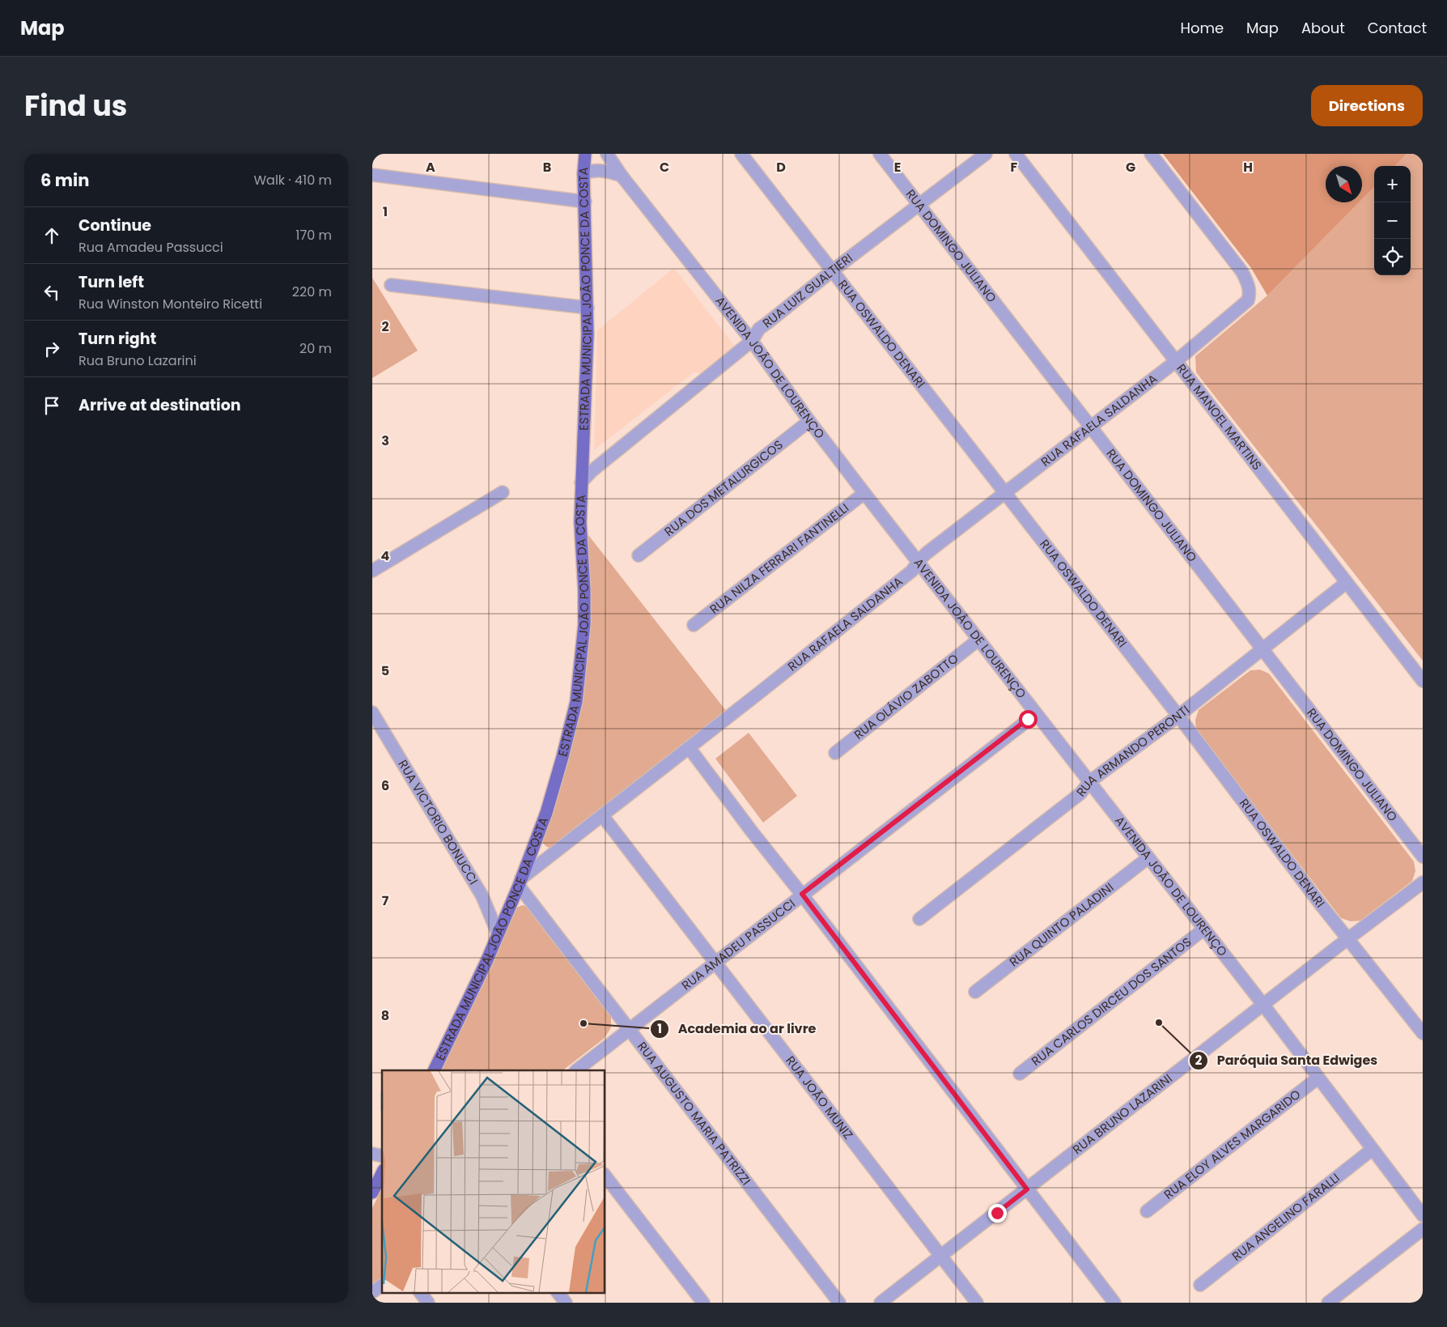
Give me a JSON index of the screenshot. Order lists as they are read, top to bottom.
{
  "streets": {
    "main road": ["ESTRADA MUNICIPAL JOÃO PONCE DA COSTA"],
    "street": [
      "RUA DOMINGO JULIANO",
      "RUA LUIZ GUALTIERI",
      "RUA OSWALDO DENARI",
      "AVENIDA JOÃO DE LOURENÇO",
      "RUA MANOEL MARTINS",
      "RUA RAFAELA SALDANHA",
      "RUA DOS METALURGICOS",
      "RUA NILZA FERRARI FANTINELLI",
      "RUA OLÁVIO ZABOTTO",
      "RUA ARMANDO PERONTI",
      "RUA VICTORIO BONUCCI",
      "RUA QUINTO PALADINI",
      "RUA AMADEU PASSUCCI",
      "RUA CARLOS DIRCEU DOS SANTOS",
      "RUA JOÃO MUNIZ",
      "RUA AUGUSTO MARIA PATRIZZI",
      "RUA BRUNO LAZARINI",
      "RUA ELOY ALVES MARGARIDO",
      "RUA ANGELINO FARALLI"
    ]
  },
  "crossings": [
    ["RUA DOMINGO JULIANO", "RUA LUIZ GUALTIERI"],
    ["RUA DOMINGO JULIANO", "RUA RAFAELA SALDANHA"],
    ["RUA DOMINGO JULIANO", "RUA ARMANDO PERONTI"],
    ["RUA LUIZ GUALTIERI", "ESTRADA MUNICIPAL JOÃO PONCE DA COSTA"],
    ["RUA LUIZ GUALTIERI", "RUA OSWALDO DENARI"],
    ["RUA LUIZ GUALTIERI", "AVENIDA JOÃO DE LOURENÇO"],
    ["ESTRADA MUNICIPAL JOÃO PONCE DA COSTA", "RUA RAFAELA SALDANHA"],
    ["ESTRADA MUNICIPAL JOÃO PONCE DA COSTA", "RUA VICTORIO BONUCCI"],
    ["ESTRADA MUNICIPAL JOÃO PONCE DA COSTA", "RUA AUGUSTO MARIA PATRIZZI"],
    ["RUA OSWALDO DENARI", "RUA RAFAELA SALDANHA"],
    ["RUA OSWALDO DENARI", "RUA ARMANDO PERONTI"],
    ["RUA OSWALDO DENARI", "RUA BRUNO LAZARINI"],
    ["AVENIDA JOÃO DE LOURENÇO", "RUA RAFAELA SALDANHA"],
    ["AVENIDA JOÃO DE LOURENÇO", "RUA DOS METALURGICOS"],
    ["AVENIDA JOÃO DE LOURENÇO", "RUA NILZA FERRARI FANTINELLI"],
    ["AVENIDA JOÃO DE LOURENÇO", "RUA OLÁVIO ZABOTTO"],
    ["AVENIDA JOÃO DE LOURENÇO", "RUA ARMANDO PERONTI"],
    ["AVENIDA JOÃO DE LOURENÇO", "RUA QUINTO PALADINI"],
    ["AVENIDA JOÃO DE LOURENÇO", "RUA AMADEU PASSUCCI"],
    ["AVENIDA JOÃO DE LOURENÇO", "RUA CARLOS DIRCEU DOS SANTOS"],
    ["AVENIDA JOÃO DE LOURENÇO", "RUA BRUNO LAZARINI"],
    ["AVENIDA JOÃO DE LOURENÇO", "RUA ELOY ALVES MARGARIDO"],
    ["AVENIDA JOÃO DE LOURENÇO", "RUA ANGELINO FARALLI"],
    ["RUA MANOEL MARTINS", "RUA RAFAELA SALDANHA"],
    ["RUA MANOEL MARTINS", "RUA ARMANDO PERONTI"],
    ["RUA RAFAELA SALDANHA", "RUA JOÃO MUNIZ"],
    ["RUA RAFAELA SALDANHA", "RUA AUGUSTO MARIA PATRIZZI"],
    ["RUA AMADEU PASSUCCI", "RUA JOÃO MUNIZ"],
    ["RUA AMADEU PASSUCCI", "RUA AUGUSTO MARIA PATRIZZI"],
    ["RUA JOÃO MUNIZ", "RUA BRUNO LAZARINI"]
  ],
  "places": ["Paróquia Santa Edwiges", "Academia ao ar livre"],
  "north": "bottom right",
  "page": {
    "header": "Map",
    "nav": [
      "Home",
      "Map",
      "About",
      "Contact"
    ],
    "title": "Find us",
    "buttons": "Directions",
    "heading": ["6 min", "Walk · 410 m"],
    "map_buttons": ["+", "−"],
    "list": [
      ["Continue", "Rua Amadeu Passucci", "170 m"],
      ["Turn left", "Rua Winston Monteiro Ricetti", "220 m"],
      ["Turn right", "Rua Bruno Lazarini", "20 m"],
      "Arrive at destination"
    ]
  },
  "grid": {
    "columns": [
      "A",
      "B",
      "C",
      "D",
      "E",
      "F",
      "G",
      "H"
    ],
    "rows": [
      "1",
      "2",
      "3",
      "4",
      "5",
      "6",
      "7",
      "8"
    ]
  }
}
